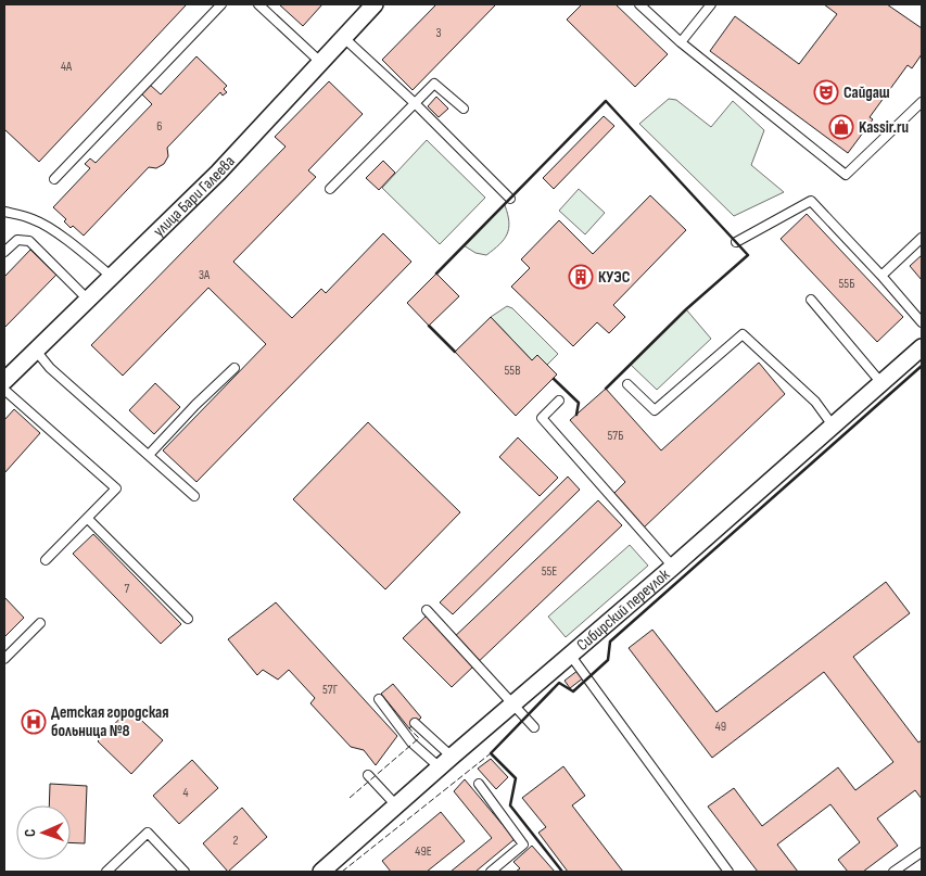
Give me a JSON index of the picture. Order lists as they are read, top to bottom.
{
  "streets": {
    "street": ["улица Бари Галеева", "Сибирский переулок"]
  },
  "places": {
    "theatre": ["Сайдаш"],
    "shop": ["Kassir.ru"],
    "building": ["КУЭС"],
    "hospital": ["Детская городская больница №8"]
  },
  "house_numbers": [
    "3",
    "4А",
    "6",
    "3А",
    "55Б",
    "55В",
    "57Б",
    "55Е",
    "7",
    "57Г",
    "49",
    "4",
    "2",
    "49Е"
  ],
  "north": "left"
}
